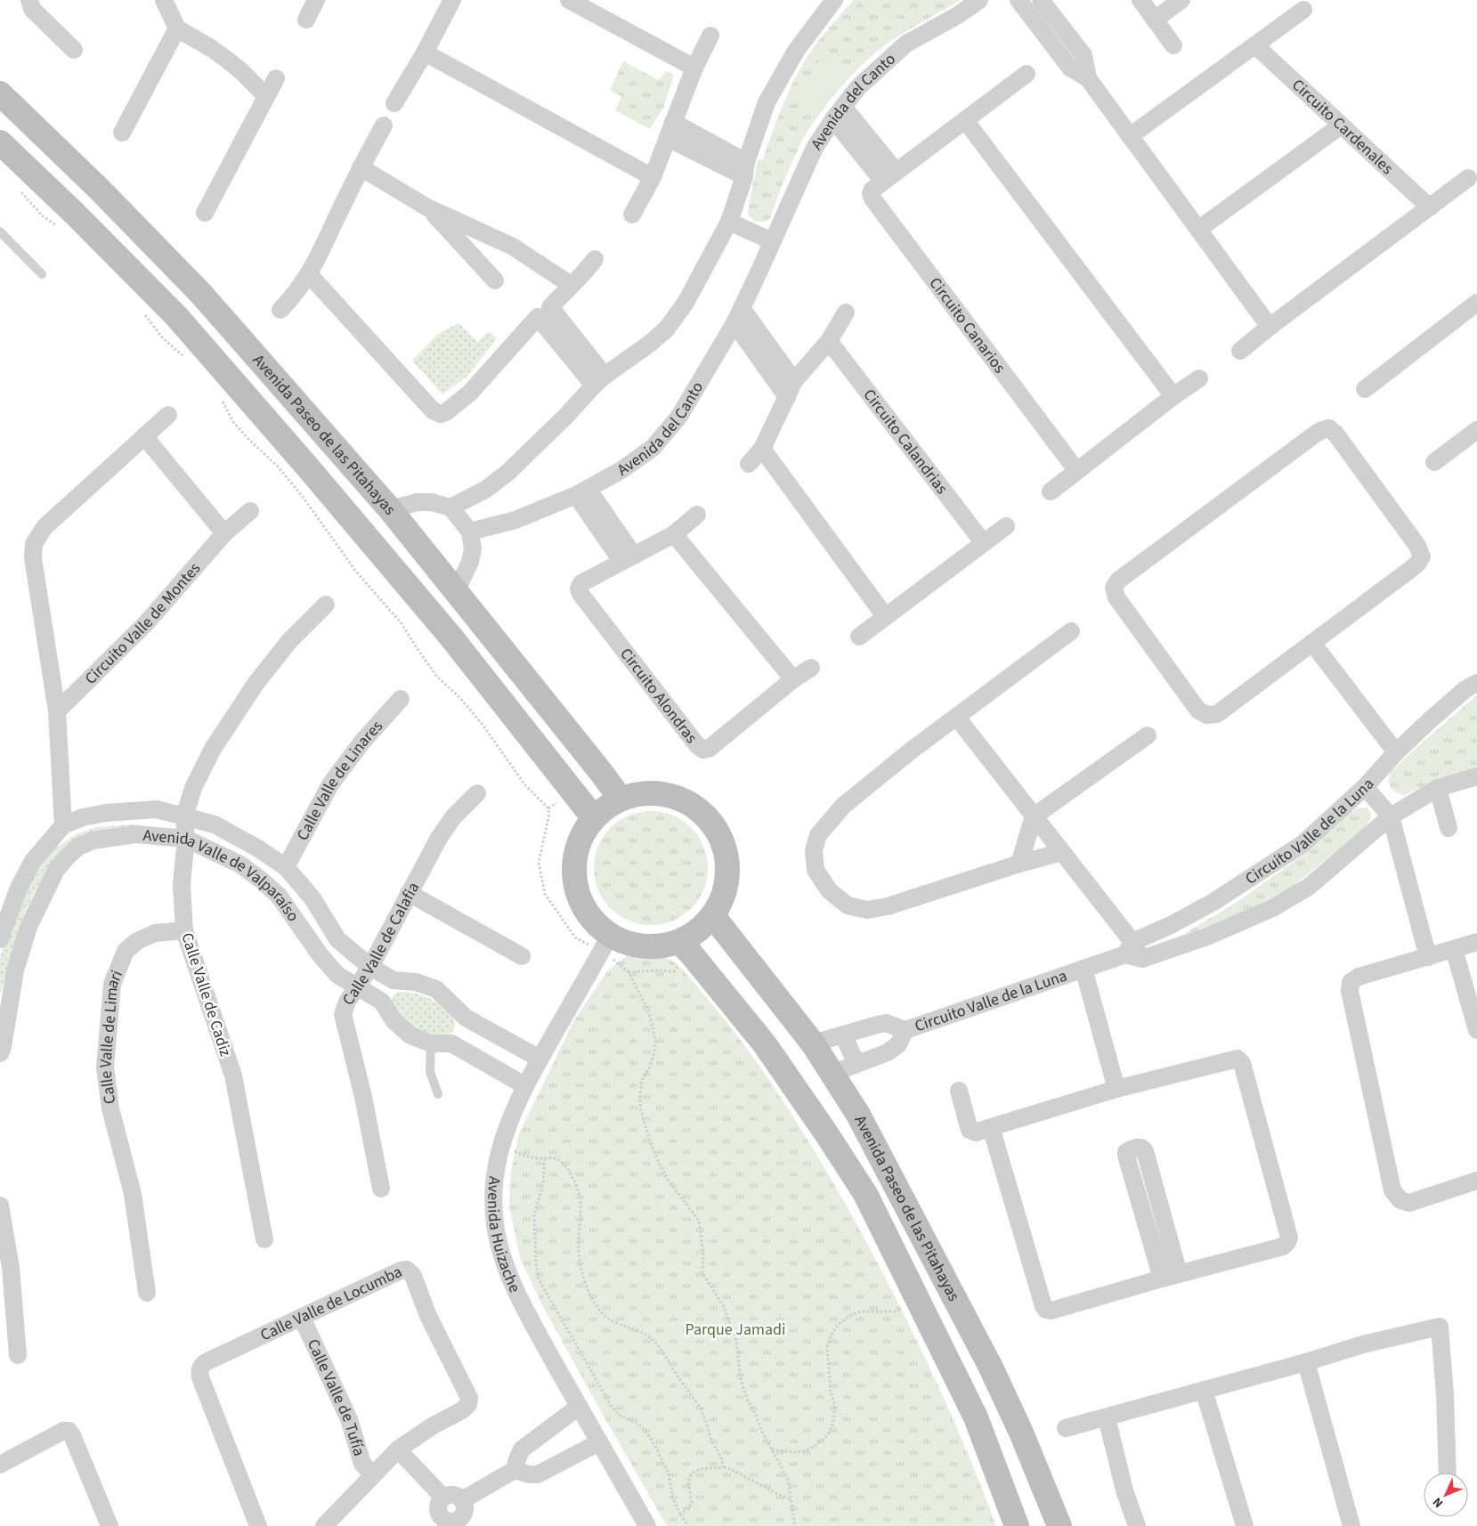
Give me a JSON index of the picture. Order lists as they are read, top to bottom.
{
  "streets": {
    "street": [
      "Avenida del Canto",
      "Circuito Cardenales",
      "Circuito Canarios",
      "Avenida Paseo de las Pitahayas",
      "Circuito Calandrias",
      "Circuito Valle de Montes",
      "Circuito Alondras",
      "Calle Valle de Linares",
      "Circuito Valle de la Luna",
      "Avenida Valle de Valparaíso",
      "Calle Valle de Calafia",
      "Calle Valle de Cadiz",
      "Calle Valle de Limari",
      "Avenida Huizache",
      "Calle Valle de Locumba",
      "Calle Valle de Tufía"
    ]
  },
  "crossings": [
    ["Avenida Paseo de las Pitahayas", "Circuito Valle de la Luna"],
    ["Avenida Paseo de las Pitahayas", "Avenida Huizache"],
    ["Calle Valle de Linares", "Avenida Valle de Valparaíso"],
    ["Avenida Valle de Valparaíso", "Calle Valle de Calafia"],
    ["Avenida Valle de Valparaíso", "Calle Valle de Cadiz"],
    ["Avenida Valle de Valparaíso", "Avenida Huizache"],
    ["Calle Valle de Cadiz", "Calle Valle de Limari"],
    ["Calle Valle de Locumba", "Calle Valle de Tufía"]
  ],
  "parks": ["Parque Jamadi"],
  "north": "bottom left"
}
